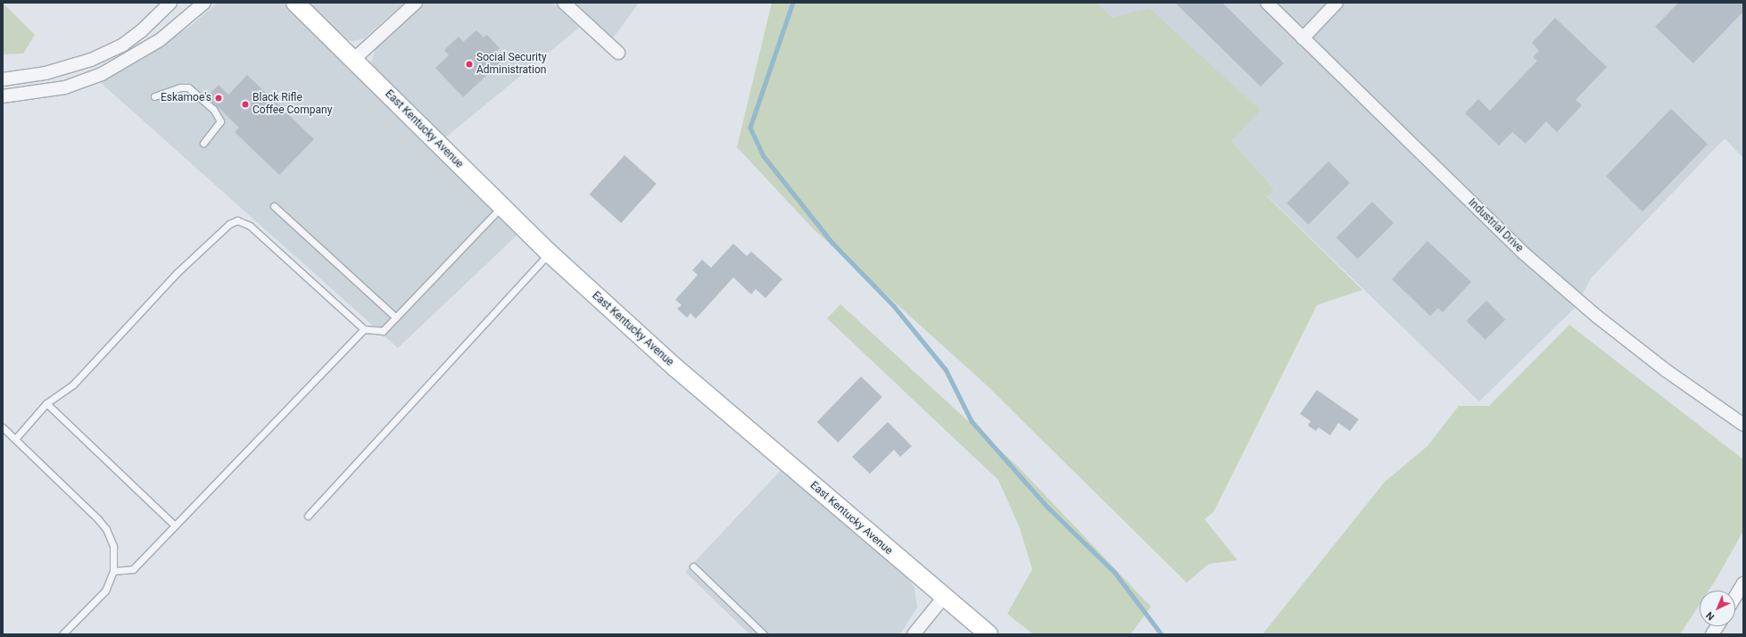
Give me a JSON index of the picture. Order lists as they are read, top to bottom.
{
  "streets": {
    "street": ["East Kentucky Avenue", "Industrial Drive"]
  },
  "places": ["Social Security Administration", "Eskamoe's", "Black Rifle Coffee Company"],
  "north": "bottom left"
}
